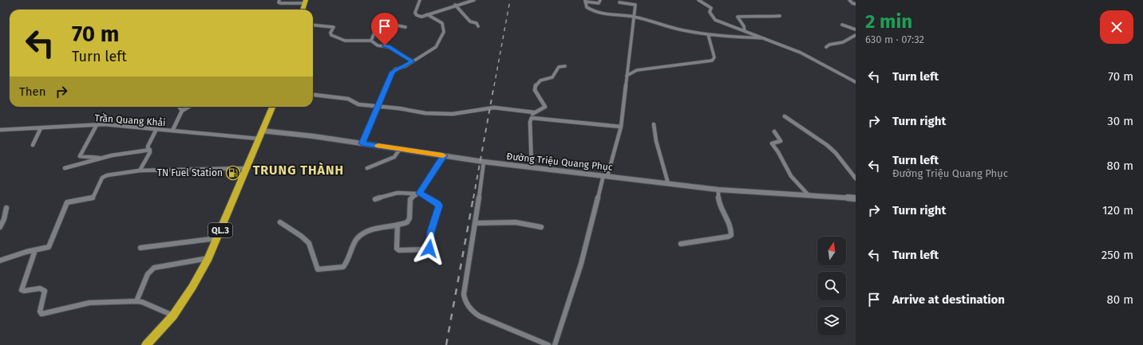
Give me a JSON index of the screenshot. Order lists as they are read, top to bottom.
{
  "streets": {
    "highway": ["QL.3"],
    "main road": ["Đường Triệu Quang Phục"],
    "street": ["Trần Quang Khải"]
  },
  "crossings": [
    ["Trần Quang Khải", "QL.3"],
    ["Đường Triệu Quang Phục", "QL.3"]
  ],
  "districts": ["TRUNG THÀNH"],
  "places": {
    "fuel station": ["TN Fuel Station"]
  },
  "north": "top",
  "page": {
    "heading": ["2 min", "630 m · 07:32"],
    "turn": ["70 m", "Turn left"],
    "list": [
      {
        "name": "Turn left",
        "value": "70 m"
      },
      {
        "name": "Turn right",
        "value": "30 m"
      },
      {
        "name": "Turn left",
        "note": "Đường Triệu Quang Phục",
        "value": "80 m"
      },
      {
        "name": "Turn right",
        "value": "120 m"
      },
      {
        "name": "Turn left",
        "value": "250 m"
      },
      {
        "name": "Arrive at destination",
        "value": "80 m"
      }
    ],
    "then": "Then"
  }
}
